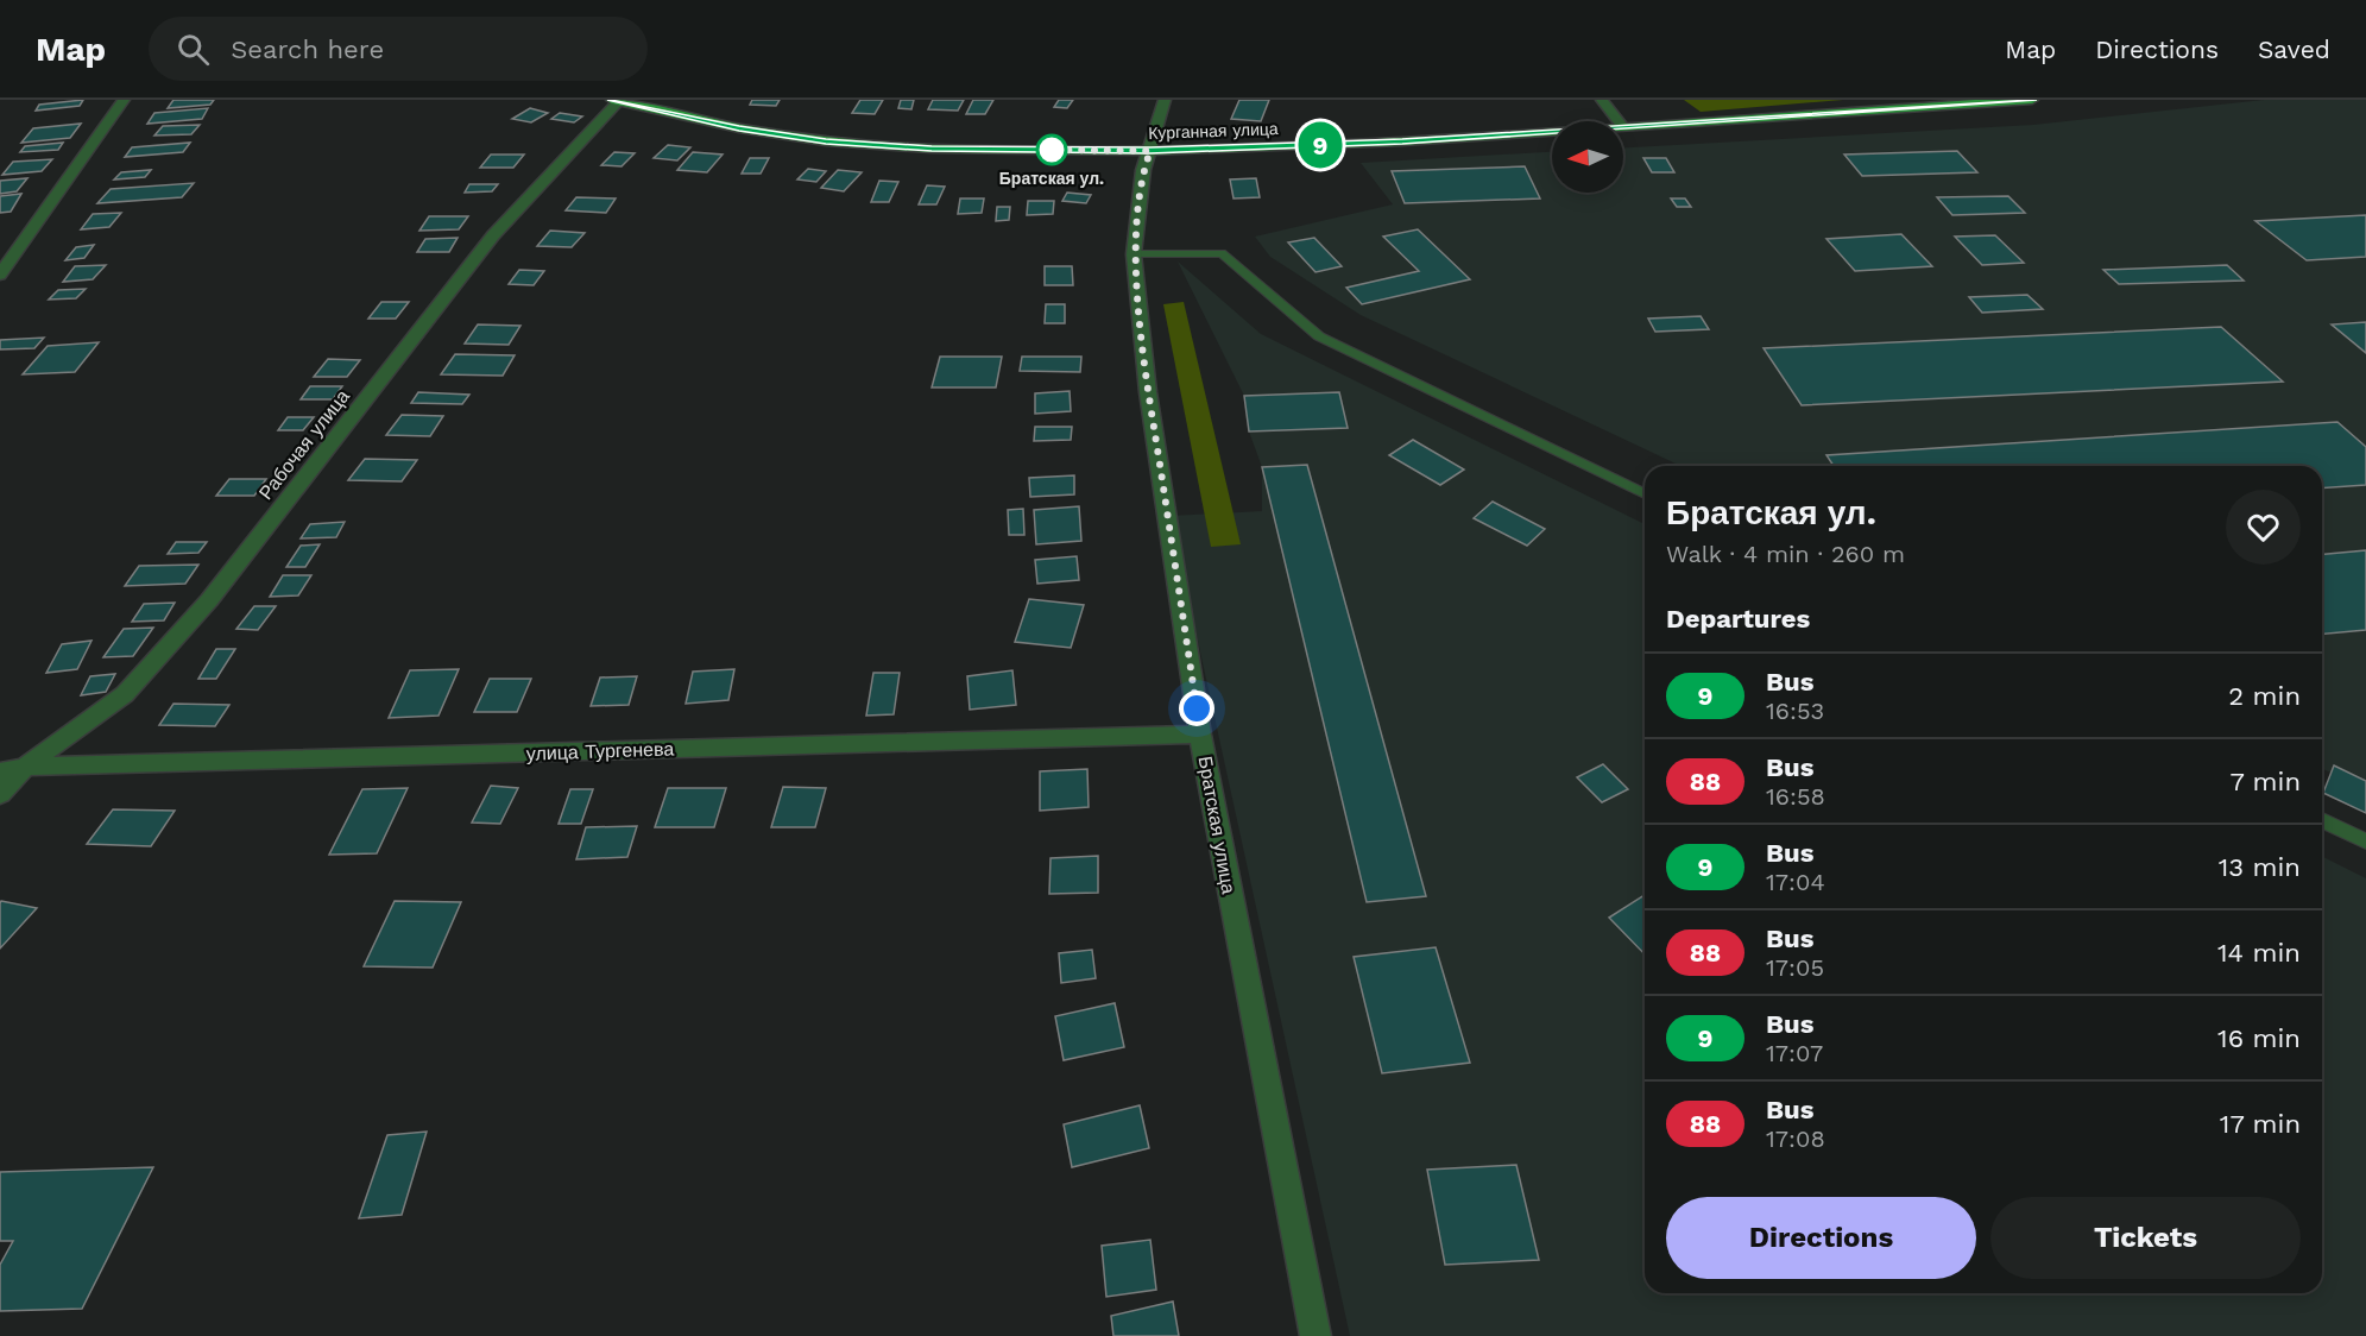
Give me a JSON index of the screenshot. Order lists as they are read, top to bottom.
{
  "streets": {
    "main road": ["Курганная улица"],
    "street": ["Рабочая улица", "улица Тургенева", "Братская улица"]
  },
  "crossings": [
    ["Курганная улица", "Рабочая улица"],
    ["Курганная улица", "Братская улица"],
    ["Рабочая улица", "улица Тургенева"],
    ["улица Тургенева", "Братская улица"]
  ],
  "places": ["Братская ул."],
  "lines": ["bus line 9"],
  "north": "left",
  "page": {
    "header": "Map",
    "search": "Search here",
    "nav": ["Map", "Directions", "Saved"],
    "on_map": "9",
    "heading": [
      ["Братская ул.", "Walk · 4 min · 260 m"],
      "Departures"
    ],
    "list": [
      {
        "mark": "9",
        "name": "Bus",
        "note": "16:53",
        "value": "2 min"
      },
      {
        "mark": "88",
        "name": "Bus",
        "note": "16:58",
        "value": "7 min"
      },
      {
        "mark": "9",
        "name": "Bus",
        "note": "17:04",
        "value": "13 min"
      },
      {
        "mark": "88",
        "name": "Bus",
        "note": "17:05",
        "value": "14 min"
      },
      {
        "mark": "9",
        "name": "Bus",
        "note": "17:07",
        "value": "16 min"
      },
      {
        "mark": "88",
        "name": "Bus",
        "note": "17:08",
        "value": "17 min"
      }
    ],
    "buttons": ["Directions", "Tickets"]
  }
}
